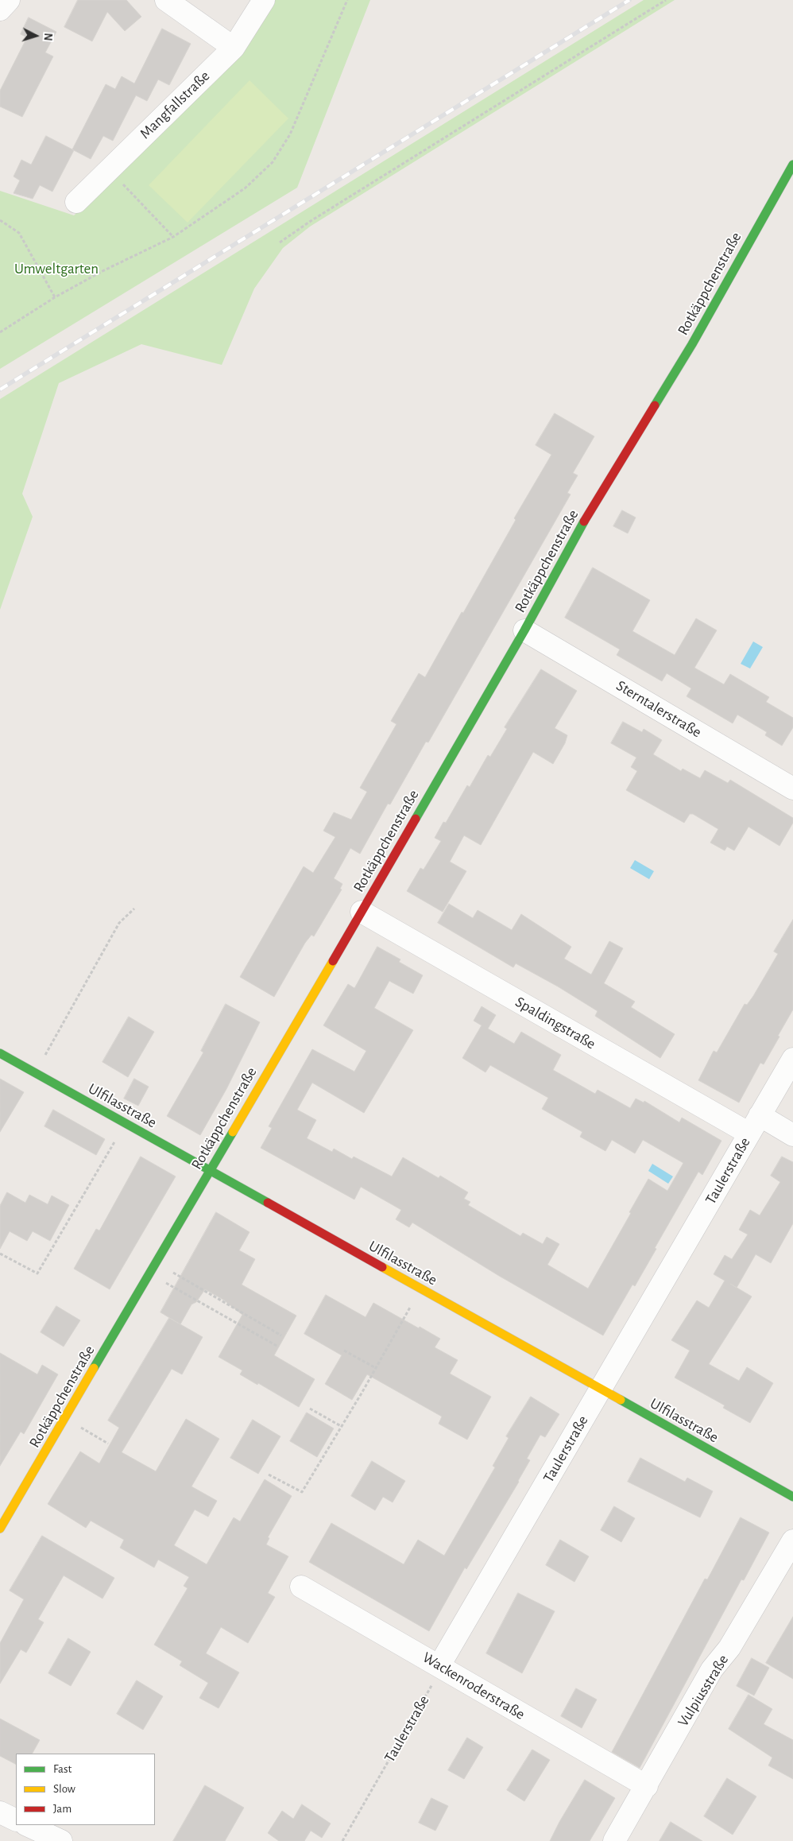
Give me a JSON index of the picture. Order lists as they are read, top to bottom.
{
  "streets": {
    "street": [
      "Mangfallstraße",
      "Rotkäppchenstraße",
      "Sterntalerstraße",
      "Spaldingstraße",
      "Ulfilasstraße",
      "Taulerstraße",
      "Wackenroderstraße",
      "Vulpiusstraße"
    ]
  },
  "crossings": [
    ["Rotkäppchenstraße", "Sterntalerstraße"],
    ["Rotkäppchenstraße", "Spaldingstraße"],
    ["Rotkäppchenstraße", "Ulfilasstraße"],
    ["Spaldingstraße", "Taulerstraße"],
    ["Ulfilasstraße", "Taulerstraße"],
    ["Taulerstraße", "Wackenroderstraße"],
    ["Wackenroderstraße", "Vulpiusstraße"]
  ],
  "parks": ["Umweltgarten"],
  "legend": ["Fast", "Slow", "Jam"],
  "north": "right"
}
